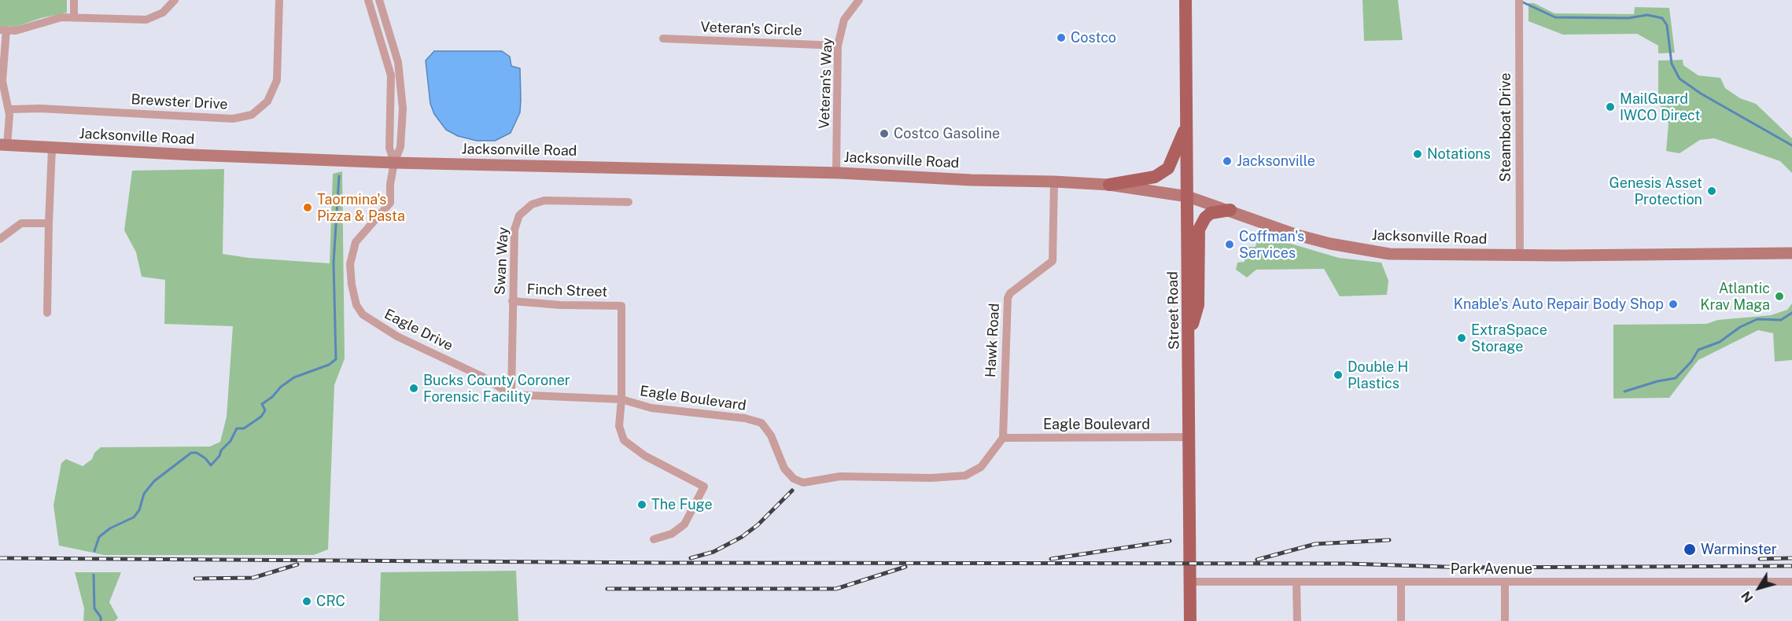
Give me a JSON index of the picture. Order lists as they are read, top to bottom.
{
  "streets": {
    "main road": ["Jacksonville Road", "Street Road"],
    "street": [
      "Veteran's Circle",
      "Veteran's Way",
      "Brewster Drive",
      "Steamboat Drive",
      "Swan Way",
      "Finch Street",
      "Eagle Drive",
      "Hawk Road",
      "Eagle Boulevard",
      "Park Avenue"
    ]
  },
  "crossings": [
    ["Veteran's Circle", "Veteran's Way"],
    ["Veteran's Way", "Jacksonville Road"],
    ["Steamboat Drive", "Jacksonville Road"],
    ["Jacksonville Road", "Street Road"],
    ["Jacksonville Road", "Eagle Drive"],
    ["Jacksonville Road", "Hawk Road"],
    ["Swan Way", "Finch Street"],
    ["Swan Way", "Eagle Drive"],
    ["Swan Way", "Eagle Boulevard"],
    ["Finch Street", "Eagle Boulevard"],
    ["Street Road", "Eagle Boulevard"],
    ["Street Road", "Park Avenue"],
    ["Eagle Drive", "Eagle Boulevard"],
    ["Hawk Road", "Eagle Boulevard"]
  ],
  "places": [
    "Costco",
    "MailGuard IWCO Direct",
    "Costco Gasoline",
    "Notations",
    "Jacksonville",
    "Genesis Asset Protection",
    "Taormina's Pizza & Pasta",
    "Coffman's Services",
    "Atlantic Krav Maga",
    "Knable's Auto Repair Body Shop",
    "ExtraSpace Storage",
    "Double H Plastics",
    "Bucks County Coroner Forensic Facility",
    "The Fuge",
    "Warminster",
    "CRC"
  ],
  "north": "bottom left"
}
